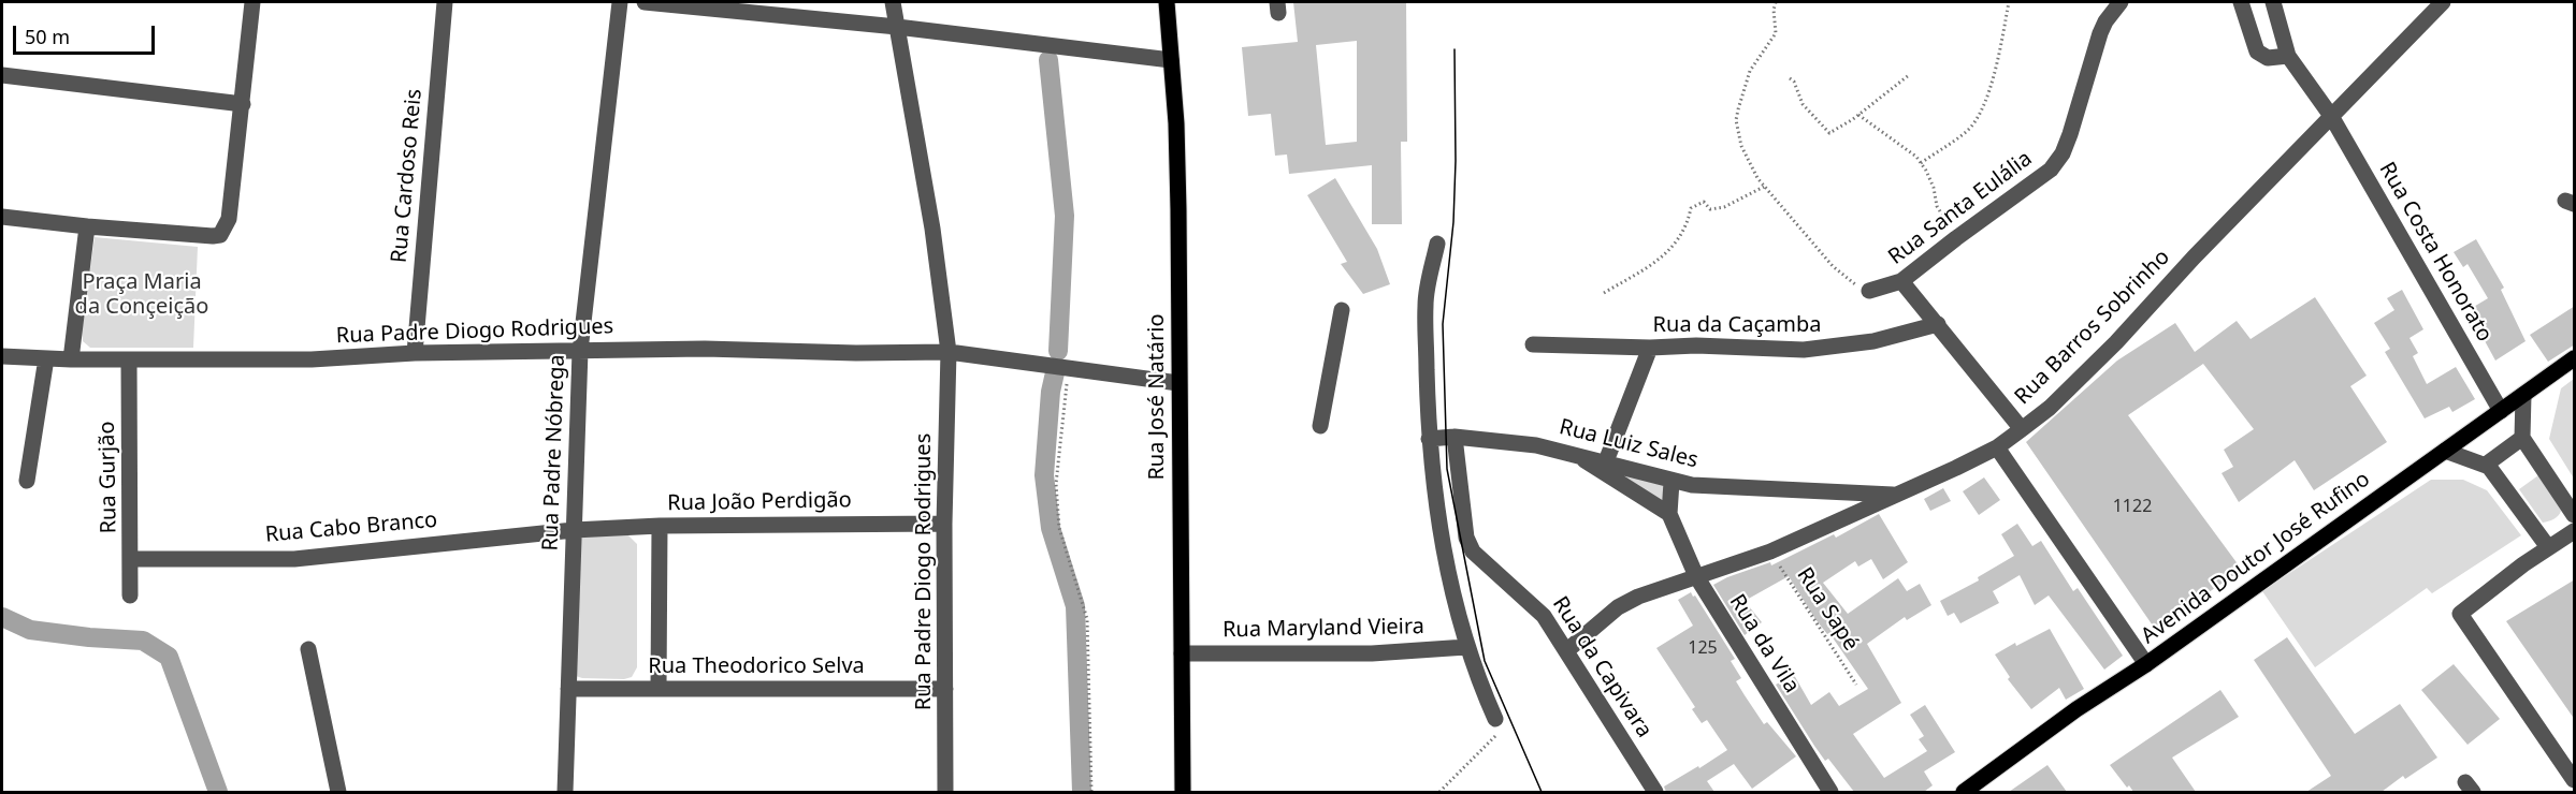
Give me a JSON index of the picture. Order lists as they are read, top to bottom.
{
  "streets": {
    "main road": ["Rua José Natário", "Avenida Doutor José Rufino"],
    "street": [
      "Rua Cardoso Reis",
      "Rua Santa Eulália",
      "Rua Costa Honorato",
      "Rua da Caçamba",
      "Rua Barros Sobrinho",
      "Rua Padre Diogo Rodrigues",
      "Rua Luiz Sales",
      "Rua Padre Nóbrega",
      "Rua Gurjão",
      "Rua João Perdigão",
      "Rua Cabo Branco",
      "Rua Maryland Vieira",
      "Rua da Vila",
      "Rua Theodorico Selva",
      "Rua da Capivara"
    ],
    "path": ["Rua Sapé"]
  },
  "crossings": [
    ["Rua Cardoso Reis", "Rua Padre Diogo Rodrigues"],
    ["Rua Costa Honorato", "Rua Barros Sobrinho"],
    ["Rua Costa Honorato", "Avenida Doutor José Rufino"],
    ["Rua Barros Sobrinho", "Rua Luiz Sales"],
    ["Rua Barros Sobrinho", "Rua Sapé"],
    ["Rua Barros Sobrinho", "Rua da Vila"],
    ["Rua Barros Sobrinho", "Rua da Capivara"],
    ["Rua Padre Diogo Rodrigues", "Rua Padre Nóbrega"],
    ["Rua Padre Diogo Rodrigues", "Rua Gurjão"],
    ["Rua Padre Diogo Rodrigues", "Rua João Perdigão"],
    ["Rua Padre Diogo Rodrigues", "Rua Theodorico Selva"],
    ["Rua José Natário", "Rua Maryland Vieira"],
    ["Rua Luiz Sales", "Rua da Vila"],
    ["Rua Luiz Sales", "Rua da Capivara"],
    ["Rua Padre Nóbrega", "Rua João Perdigão"],
    ["Rua Padre Nóbrega", "Rua Cabo Branco"],
    ["Rua Padre Nóbrega", "Rua Theodorico Selva"],
    ["Rua Gurjão", "Rua Cabo Branco"],
    ["Rua João Perdigão", "Rua Cabo Branco"]
  ],
  "parks": ["Praça Maria da Conçeição"],
  "house_numbers": ["1122", "125"],
  "scale_bar": "50 m"
}
